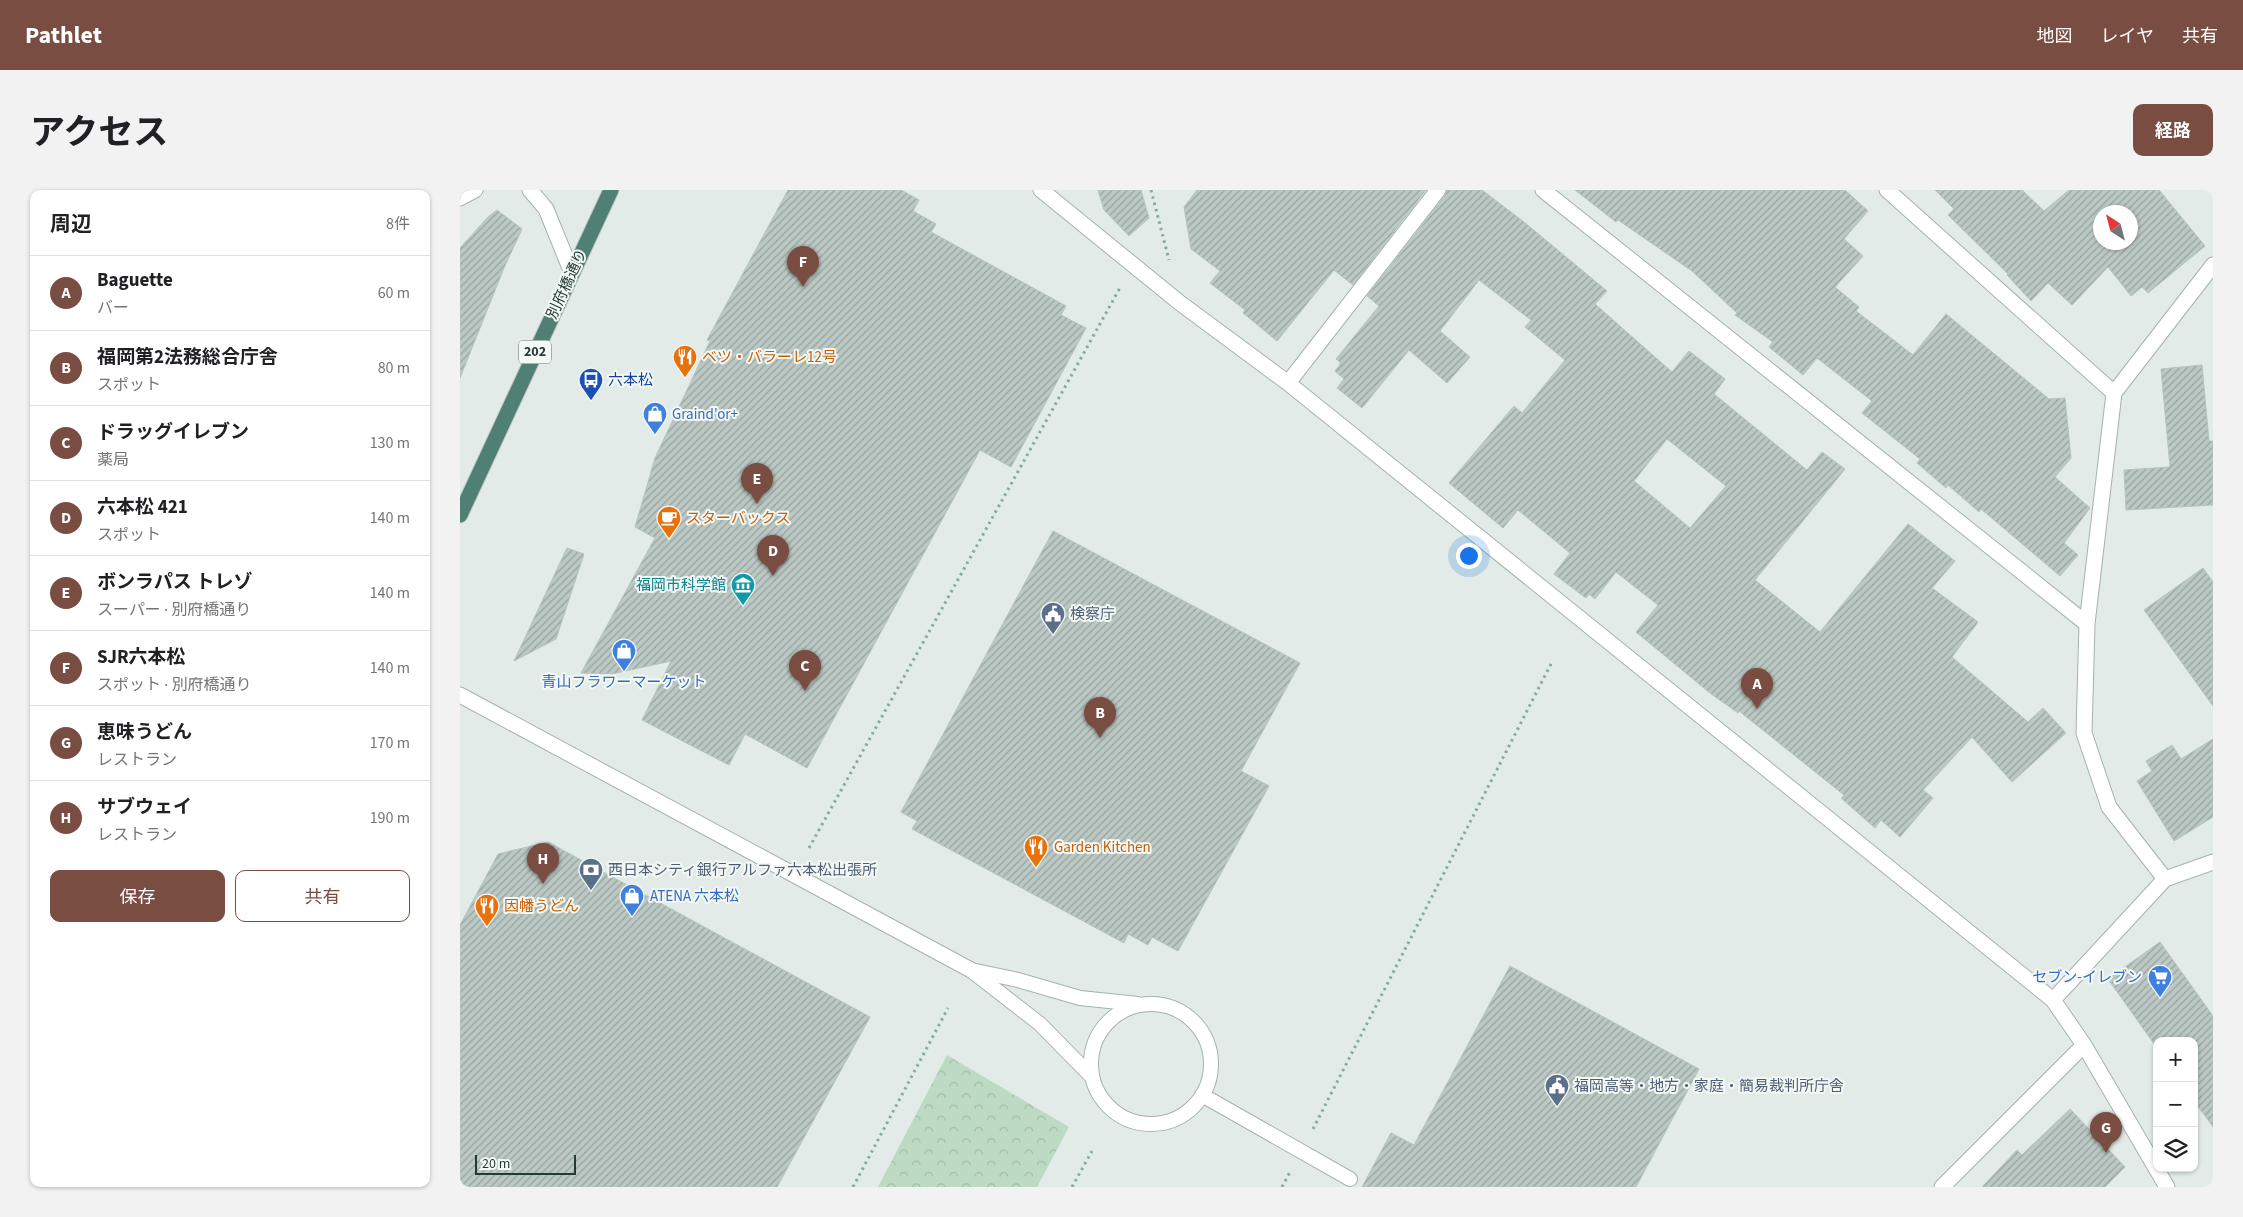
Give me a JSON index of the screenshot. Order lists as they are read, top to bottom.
{
  "streets": {
    "highway": ["別府橋通り", "202"]
  },
  "places": {
    "restaurant": ["ベツ・バラーレ12号", "Garden Kitchen", "因幡うどん"],
    "bus stop": ["六本松"],
    "shop": ["Graind'or+", "青山フラワーマーケット", "ATENA 六本松"],
    "cafe": ["スターバックス"],
    "museum": ["福岡市科学館"],
    "public building": ["検察庁", "福岡高等・地方・家庭・簡易裁判所庁舎"],
    "bank": ["西日本シティ銀行アルファ六本松出張所"],
    "supermarket": ["セブン-イレブン"]
  },
  "scale_bar": "20 m",
  "north": "top left",
  "page": {
    "header": "Pathlet",
    "nav": ["地図", "レイヤ", "共有"],
    "title": "アクセス",
    "buttons": [
      "経路",
      ["保存", "共有"]
    ],
    "heading": ["周辺", "8件"],
    "pins": [
      "F",
      "E",
      "D",
      "C",
      "A",
      "B",
      "H",
      "G"
    ],
    "list": [
      {
        "mark": "A",
        "name": "Baguette",
        "note": "バー",
        "value": "60 m"
      },
      {
        "mark": "B",
        "name": "福岡第2法務総合庁舎",
        "note": "スポット",
        "value": "80 m"
      },
      {
        "mark": "C",
        "name": "ドラッグイレブン",
        "note": "薬局",
        "value": "130 m"
      },
      {
        "mark": "D",
        "name": "六本松 421",
        "note": "スポット",
        "value": "140 m"
      },
      {
        "mark": "E",
        "name": "ボンラパス トレゾ",
        "note": "スーパー · 別府橋通り",
        "value": "140 m"
      },
      {
        "mark": "F",
        "name": "SJR六本松",
        "note": "スポット · 別府橋通り",
        "value": "140 m"
      },
      {
        "mark": "G",
        "name": "恵味うどん",
        "note": "レストラン",
        "value": "170 m"
      },
      {
        "mark": "H",
        "name": "サブウェイ",
        "note": "レストラン",
        "value": "190 m"
      }
    ],
    "map_buttons": ["+", "−"],
    "scale": "20 m"
  }
}
